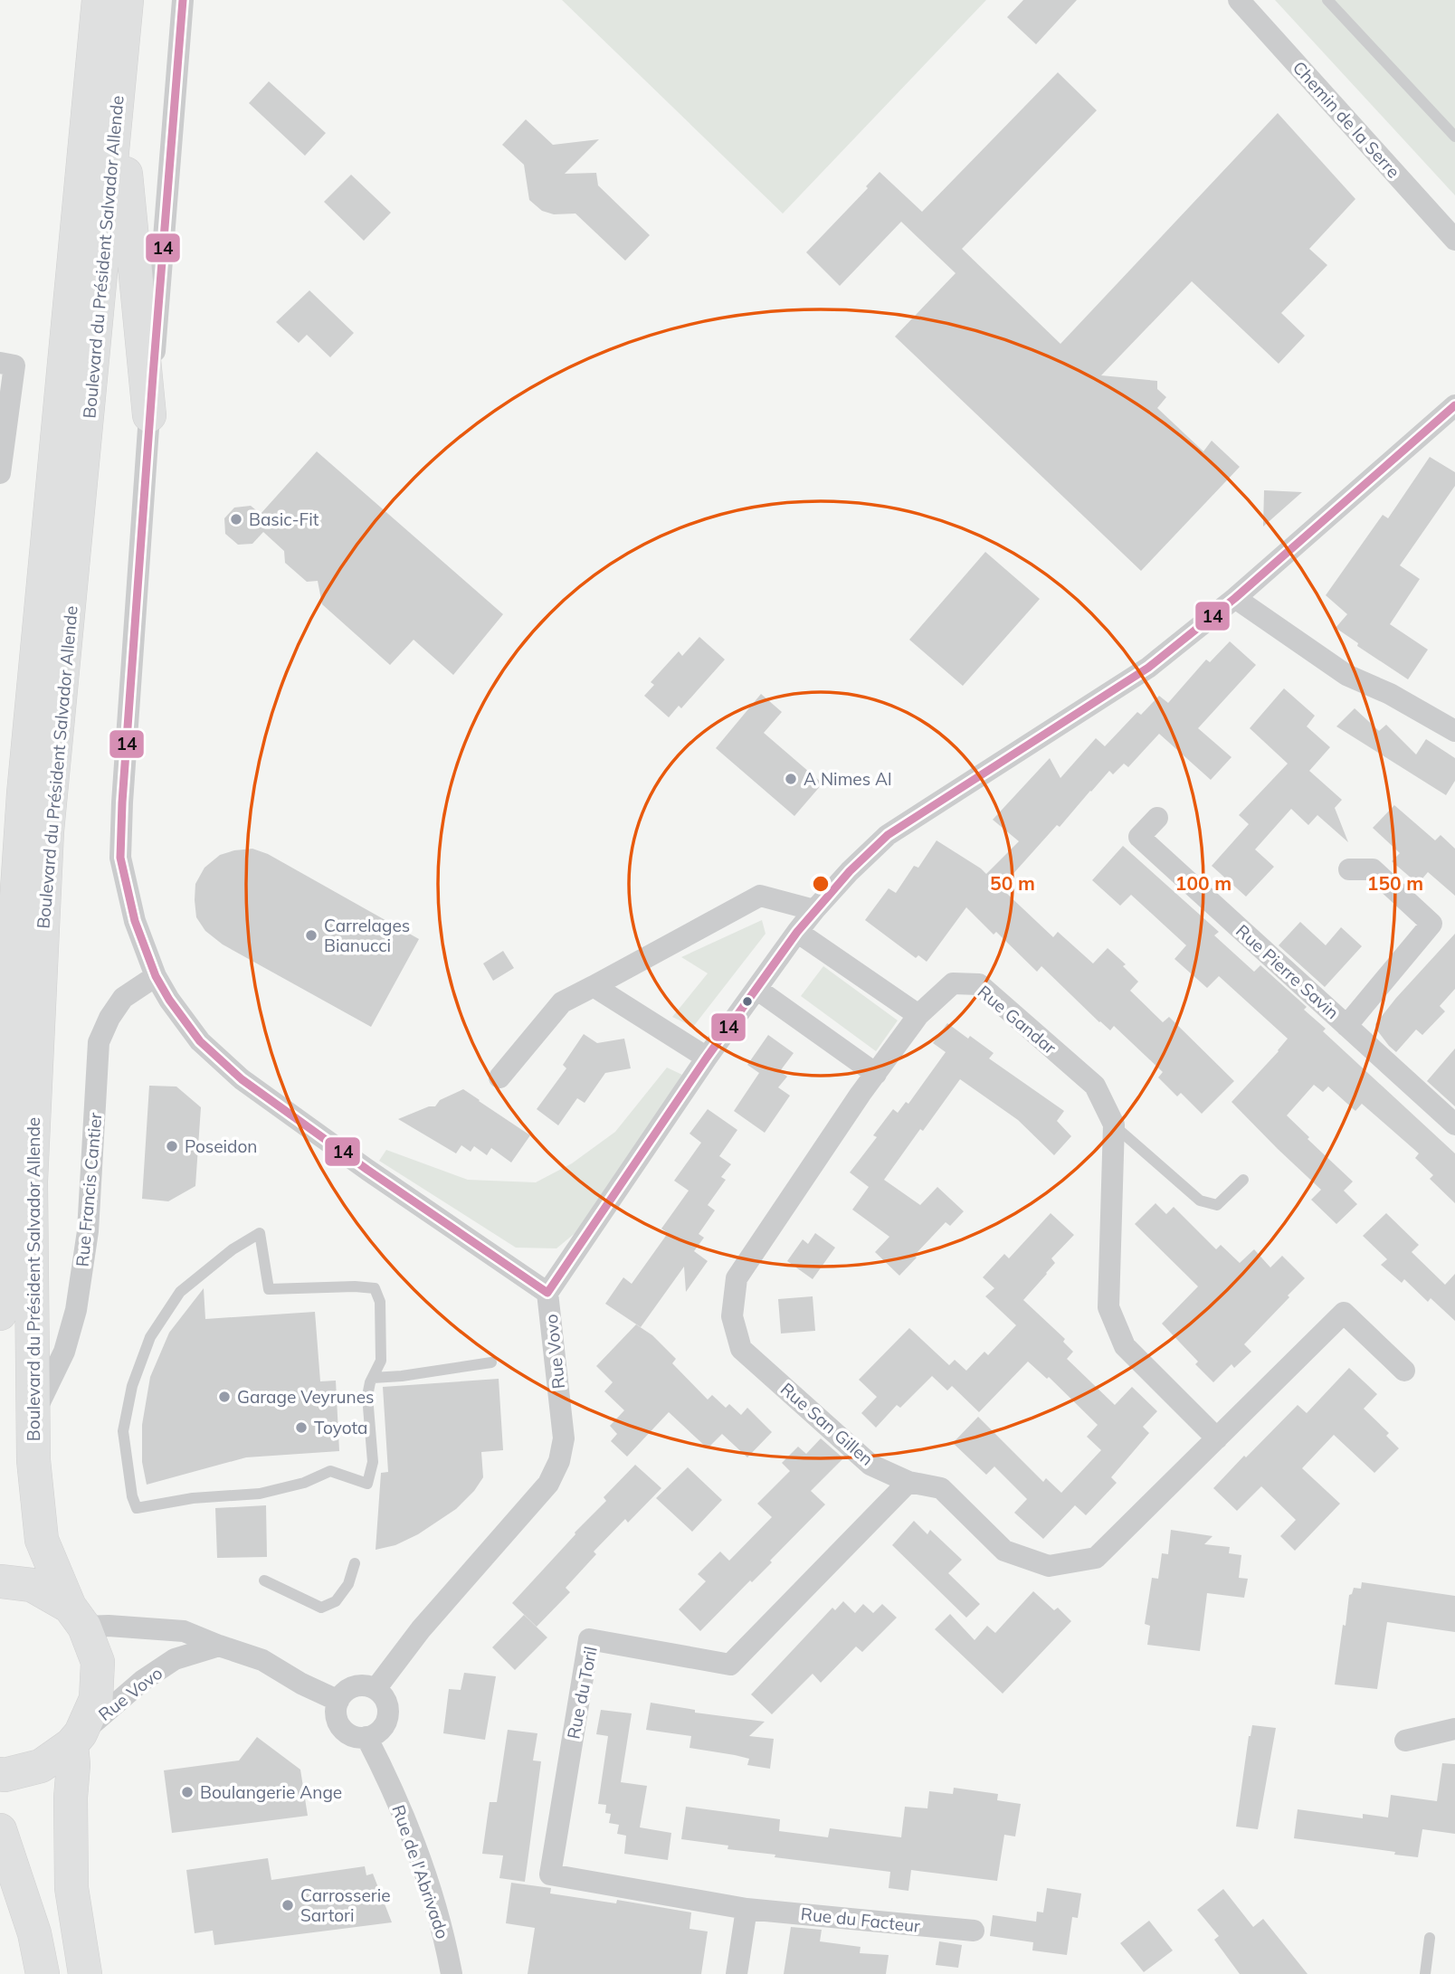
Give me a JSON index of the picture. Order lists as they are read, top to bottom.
{
  "streets": {
    "main road": ["Boulevard du Président Salvador Allende"],
    "street": [
      "Chemin de la Serre",
      "Rue Pierre Savin",
      "Rue Gandar",
      "Rue Francis Cantier",
      "Rue Vovo",
      "Rue San Gillen",
      "Rue du Toril",
      "Rue de l'Abrivado",
      "Rue du Facteur"
    ]
  },
  "crossings": [
    ["Boulevard du Président Salvador Allende", "Rue Francis Cantier"],
    ["Boulevard du Président Salvador Allende", "Rue Vovo"],
    ["Rue Gandar", "Rue San Gillen"],
    ["Rue Vovo", "Rue de l'Abrivado"],
    ["Rue San Gillen", "Rue du Toril"],
    ["Rue du Toril", "Rue du Facteur"]
  ],
  "places": [
    "Basic-Fit",
    "A Nimes Al",
    "Carrelages Bianucci",
    "Poseidon",
    "Garage Veyrunes",
    "Toyota",
    "Boulangerie Ange",
    "Carrosserie Sartori"
  ],
  "lines": ["transit line 14"],
  "rings": ["50 m", "100 m", "150 m"]
}
